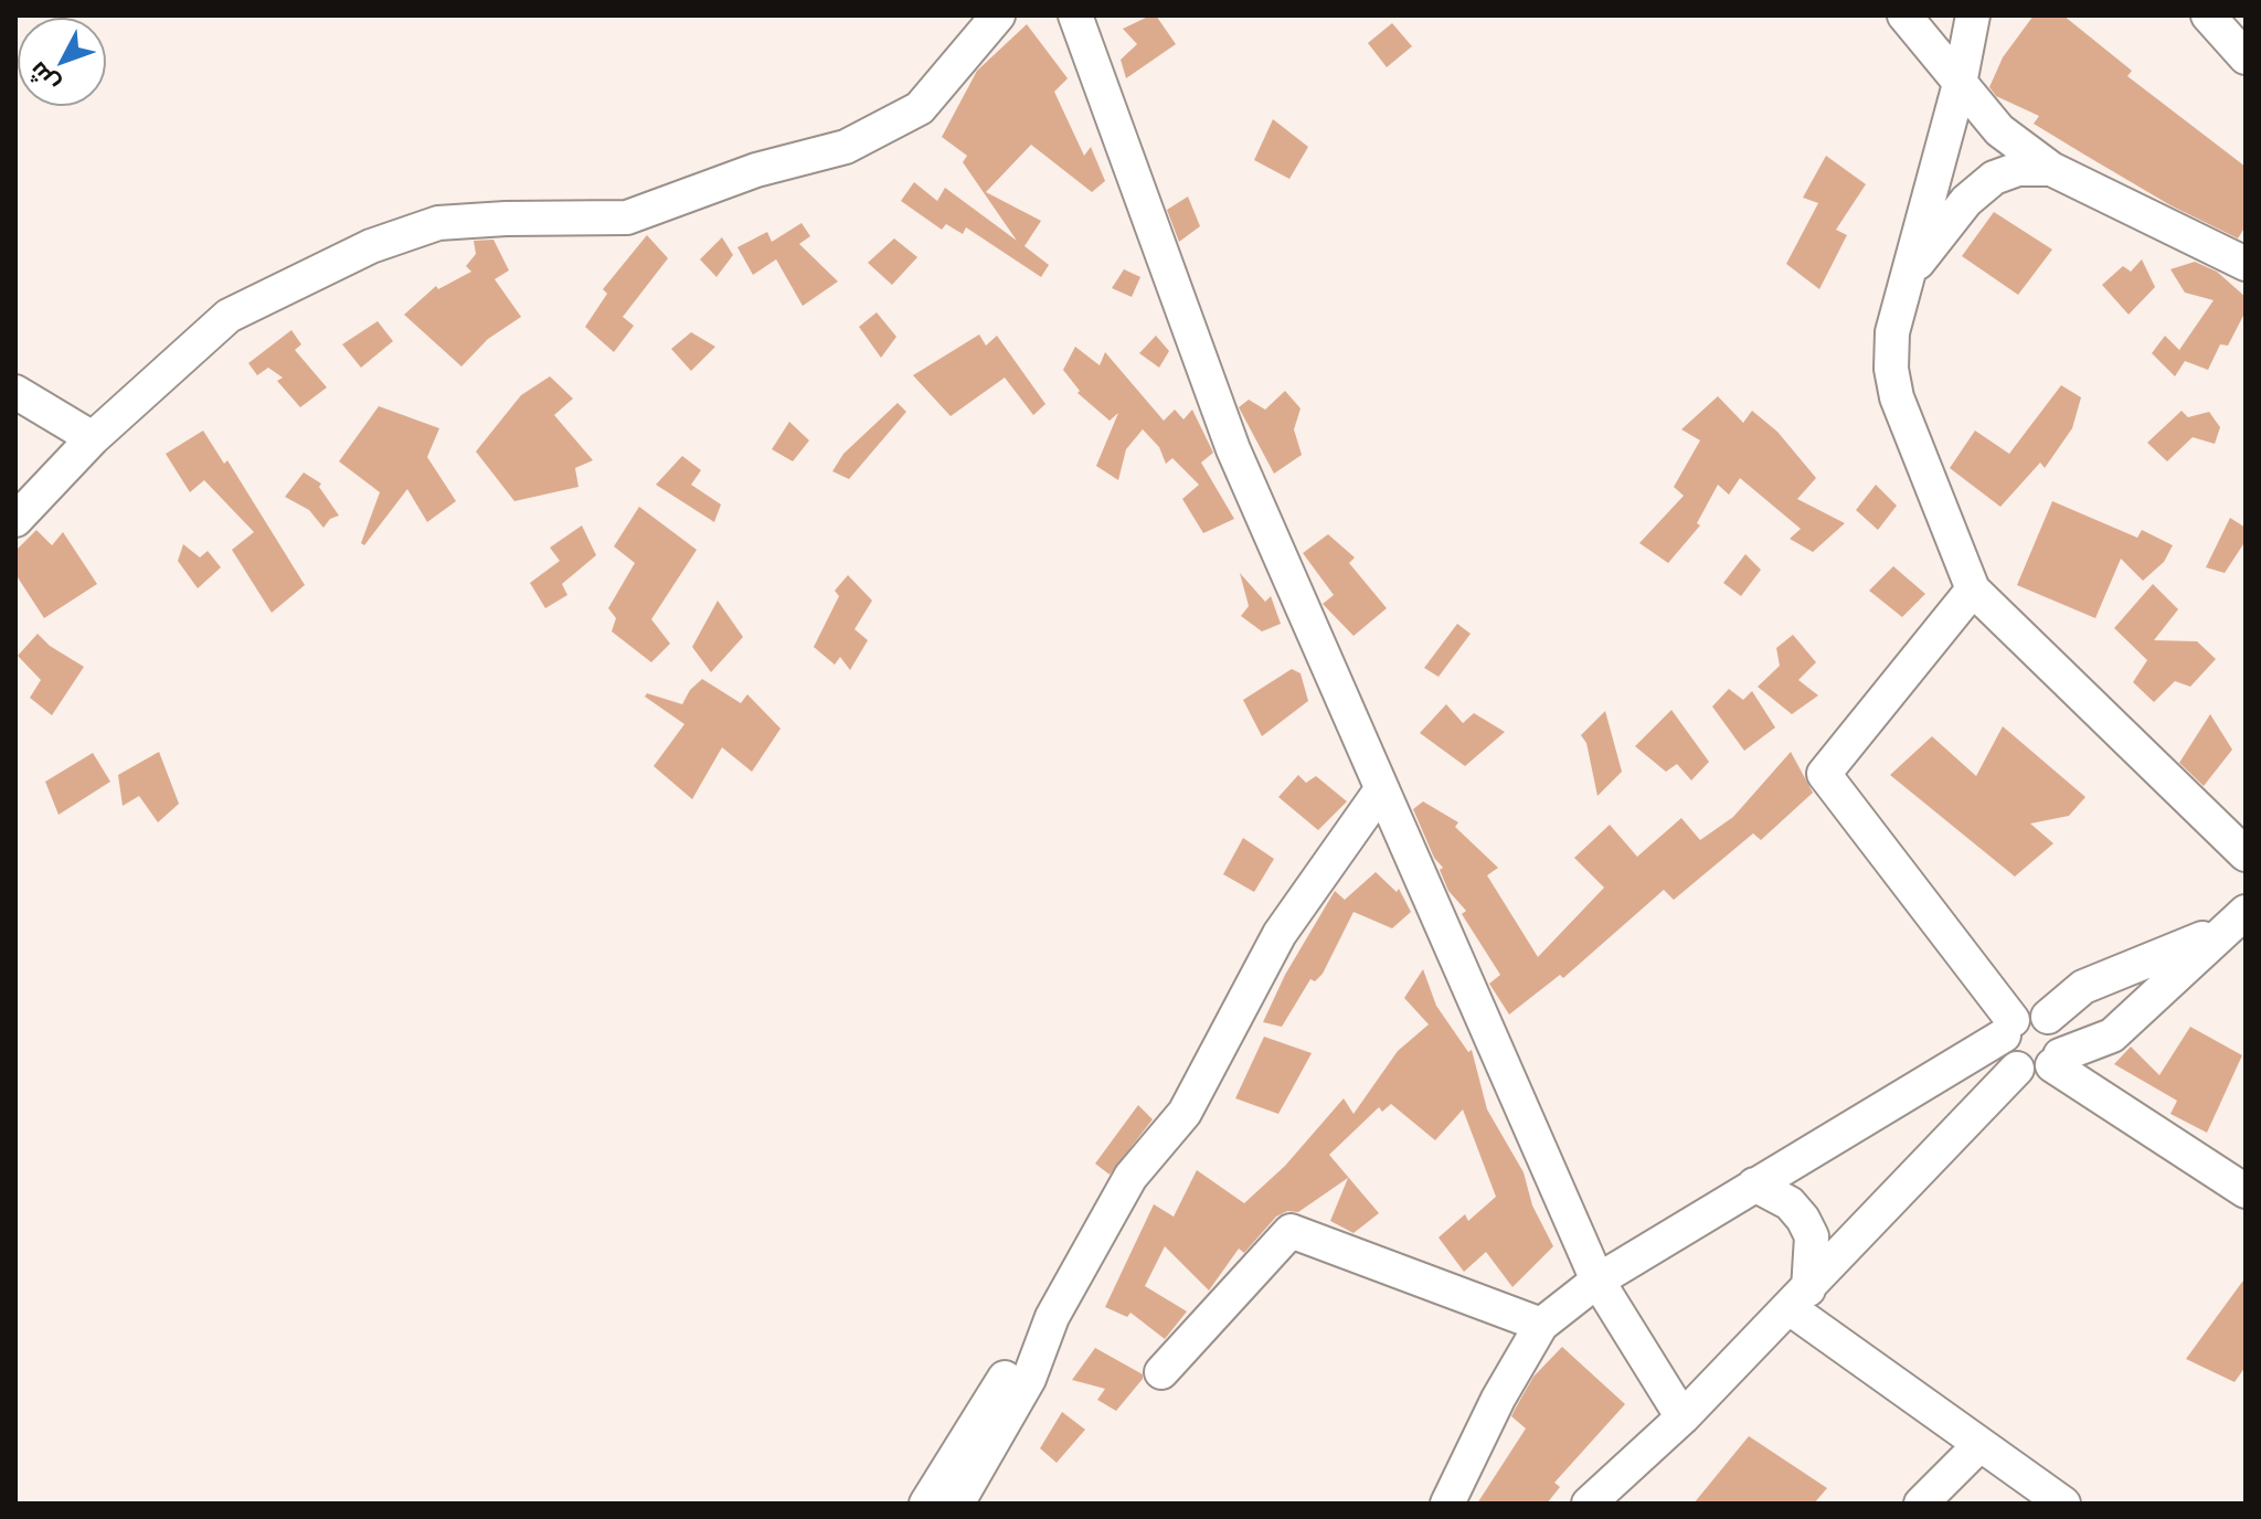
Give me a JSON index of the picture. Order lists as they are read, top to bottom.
{
  "north": "bottom left"
}
